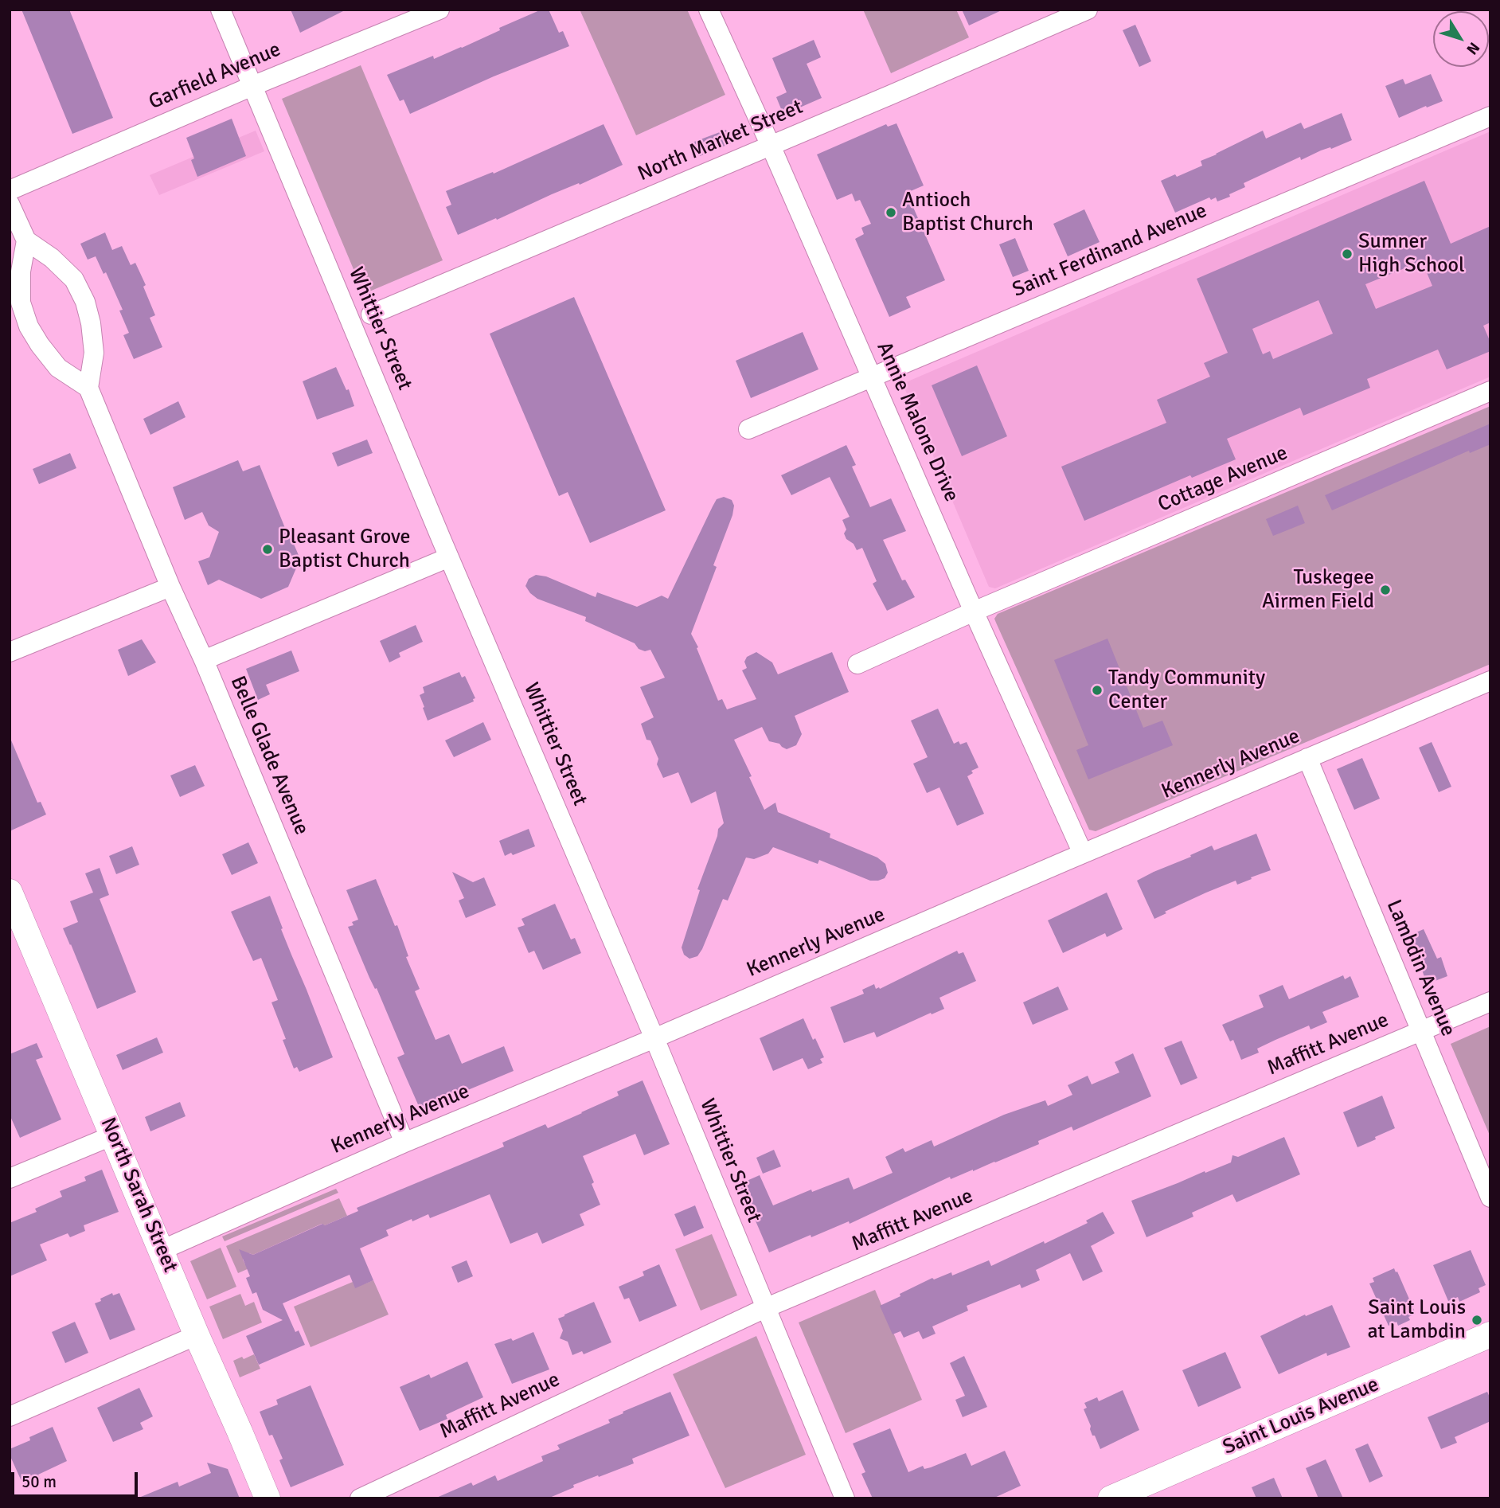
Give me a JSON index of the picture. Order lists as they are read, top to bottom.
{
  "streets": {
    "street": [
      "Garfield Avenue",
      "North Market Street",
      "Saint Ferdinand Avenue",
      "Whittier Street",
      "Annie Malone Drive",
      "Cottage Avenue",
      "Belle Glade Avenue",
      "Kennerly Avenue",
      "Lambdin Avenue",
      "Maffitt Avenue",
      "North Sarah Street",
      "Saint Louis Avenue"
    ]
  },
  "crossings": [
    ["Garfield Avenue", "Whittier Street"],
    ["North Market Street", "Annie Malone Drive"],
    ["Saint Ferdinand Avenue", "Annie Malone Drive"],
    ["Whittier Street", "Kennerly Avenue"],
    ["Whittier Street", "Maffitt Avenue"],
    ["Annie Malone Drive", "Cottage Avenue"],
    ["Annie Malone Drive", "Kennerly Avenue"],
    ["Belle Glade Avenue", "Kennerly Avenue"],
    ["Kennerly Avenue", "Lambdin Avenue"],
    ["Kennerly Avenue", "North Sarah Street"],
    ["Lambdin Avenue", "Maffitt Avenue"]
  ],
  "places": [
    "Antioch Baptist Church",
    "Sumner High School",
    "Pleasant Grove Baptist Church",
    "Tuskegee Airmen Field",
    "Tandy Community Center",
    "Saint Louis at Lambdin"
  ],
  "scale_bar": "50 m",
  "north": "bottom right"
}
